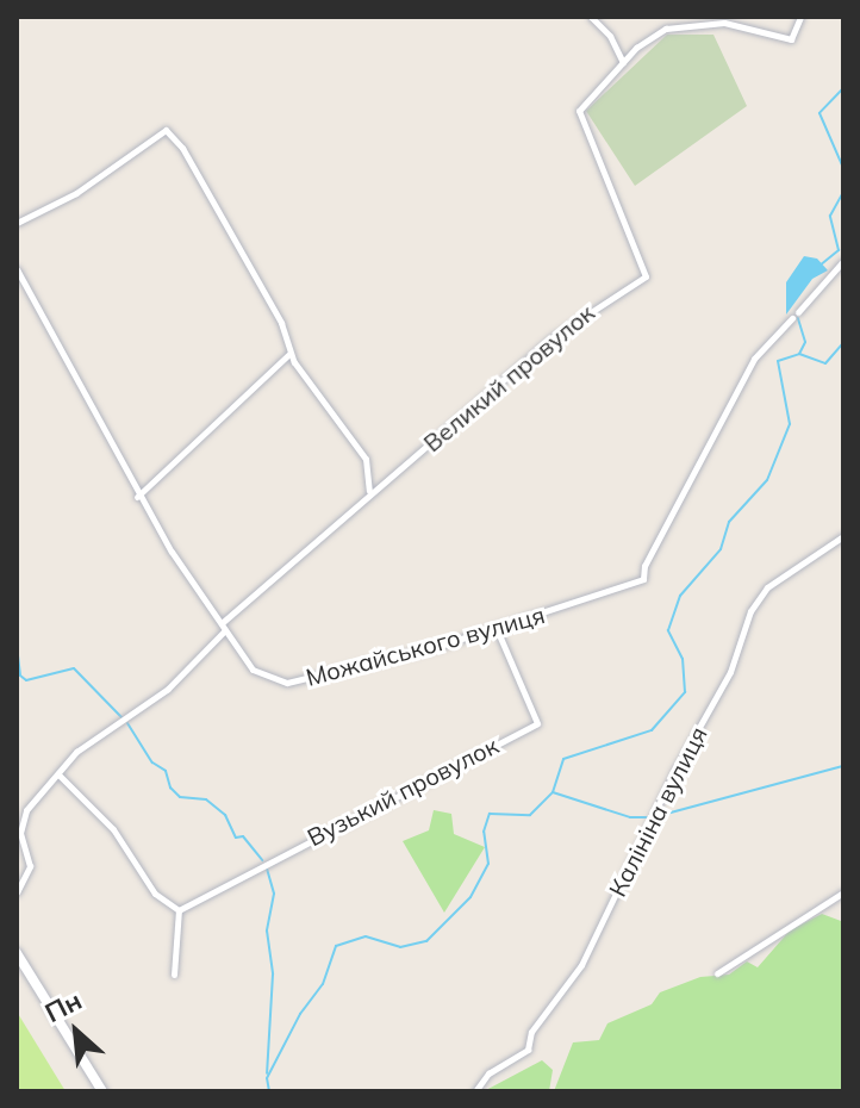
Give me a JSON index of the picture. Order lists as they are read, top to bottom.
{
  "streets": {
    "street": [
      "Великий провулок",
      "Можайського вулиця",
      "Вузький провулок",
      "Калініна вулиця"
    ]
  },
  "crossings": [
    ["Великий провулок", "Можайського вулиця"],
    ["Можайського вулиця", "Вузький провулок"]
  ],
  "north": "top left"
}
